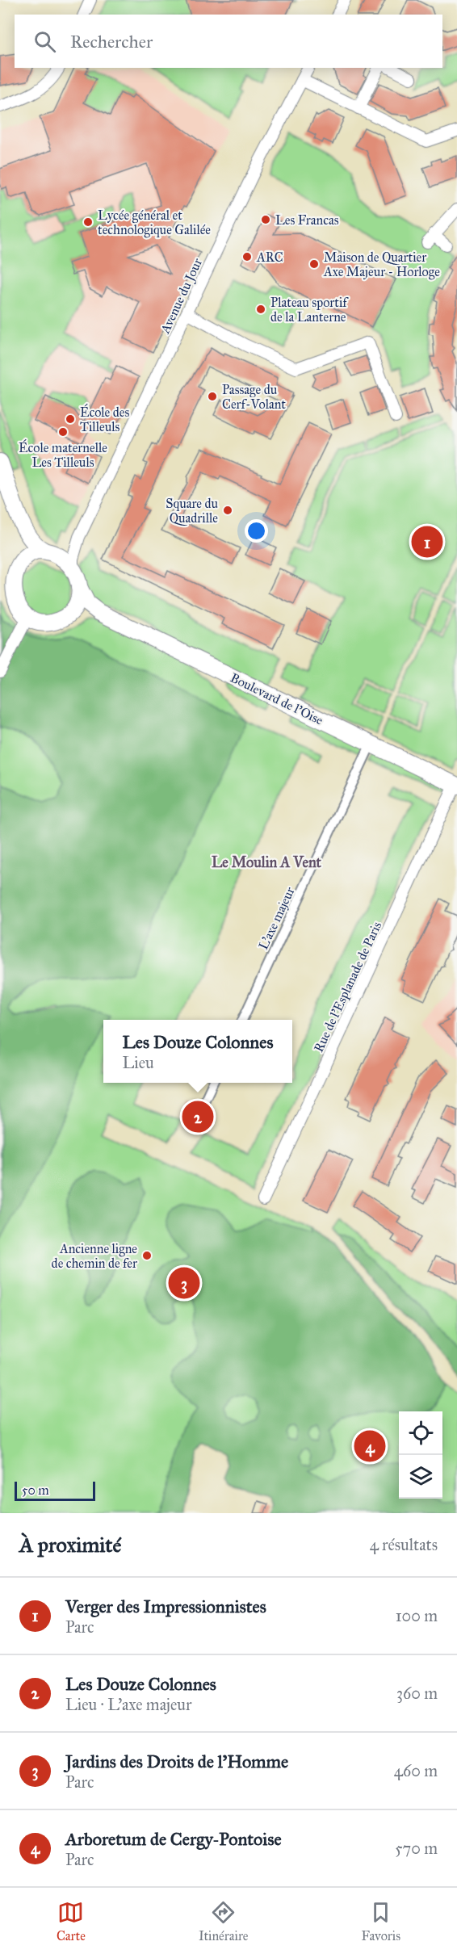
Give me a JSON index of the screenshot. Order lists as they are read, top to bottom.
{
  "streets": {
    "main road": ["Boulevard de l'Oise"],
    "street": ["Avenue du Jour", "L'axe majeur", "Rue de l'Esplanade de Paris"]
  },
  "crossings": [
    ["Avenue du Jour", "Boulevard de l'Oise"],
    ["Boulevard de l'Oise", "L'axe majeur"],
    ["Boulevard de l'Oise", "Rue de l'Esplanade de Paris"]
  ],
  "districts": ["Le Moulin A Vent"],
  "places": [
    "Les Francas",
    "Lycée général et technologique Galilée",
    "ARC",
    "Maison de Quartier Axe Majeur - Horloge",
    "Plateau sportif de la Lanterne",
    "Passage du Cerf-Volant",
    "École des Tilleuls",
    "École maternelle Les Tilleuls",
    "Square du Quadrille",
    "Ancienne ligne de chemin de fer"
  ],
  "scale_bar": "50 m",
  "page": {
    "search": "Rechercher",
    "pins": [
      "1",
      "2",
      "3",
      "4"
    ],
    "popup": ["Les Douze Colonnes", "Lieu"],
    "scale": "50 m",
    "heading": ["À proximité", "4 résultats"],
    "list": [
      {
        "mark": "1",
        "name": "Verger des Impressionnistes",
        "note": "Parc",
        "value": "100 m"
      },
      {
        "mark": "2",
        "name": "Les Douze Colonnes",
        "note": "Lieu · L'axe majeur",
        "value": "360 m"
      },
      {
        "mark": "3",
        "name": "Jardins des Droits de l'Homme",
        "note": "Parc",
        "value": "460 m"
      },
      {
        "mark": "4",
        "name": "Arboretum de Cergy‐Pontoise",
        "note": "Parc",
        "value": "570 m"
      }
    ],
    "nav": ["Carte", "Itinéraire", "Favoris"]
  }
}
